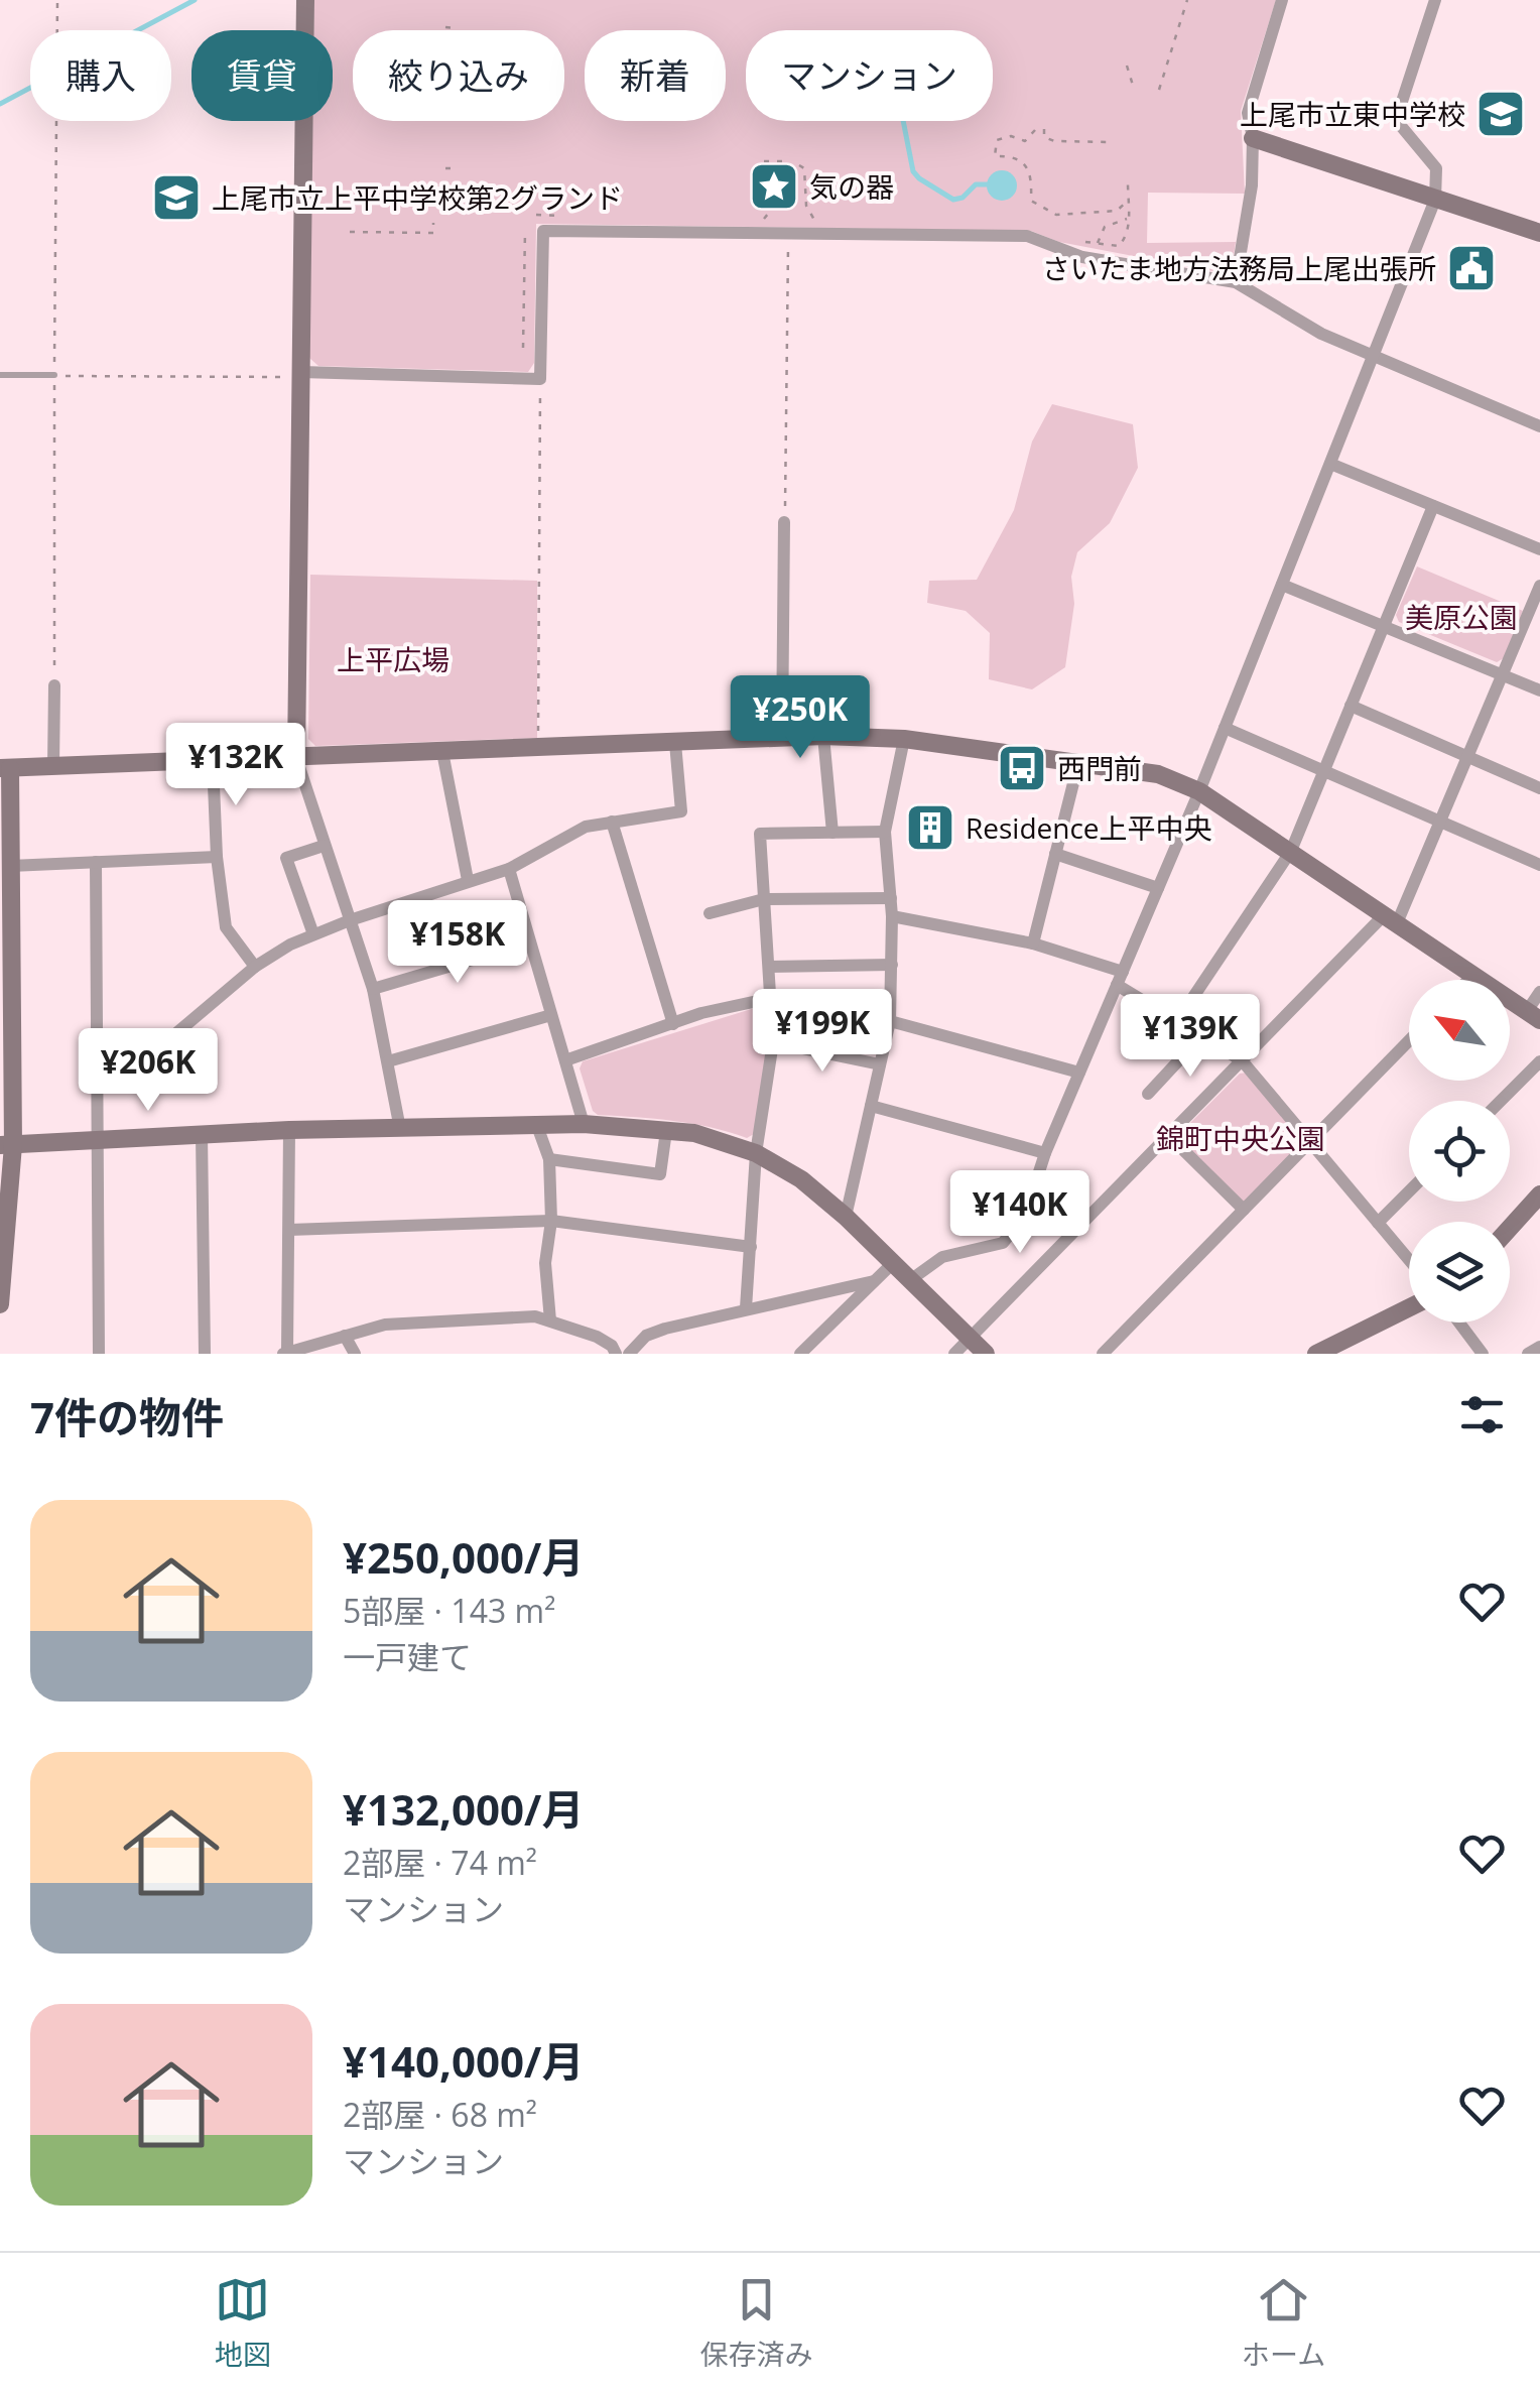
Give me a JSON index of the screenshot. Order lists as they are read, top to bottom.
{
  "parks": ["美原公園", "上平広場", "錦町中央公園"],
  "places": {
    "school or university": ["上尾市立東中学校", "上尾市立上平中学校第2グランド"],
    "place": ["気の器"],
    "public building": ["さいたま地方法務局上尾出張所"],
    "bus stop": ["西門前"],
    "building": ["Residence上平中央"]
  },
  "north": "top left",
  "page": {
    "chip": [
      "購入",
      "賃貸",
      "絞り込み",
      "新着",
      "マンション"
    ],
    "price": [
      "¥250K",
      "¥132K",
      "¥158K",
      "¥199K",
      "¥139K",
      "¥206K",
      "¥140K"
    ],
    "heading": "7件の物件",
    "list": [
      {
        "name": "¥250,000/月",
        "note": "5部屋 · 143 m² · 一戸建て"
      },
      {
        "name": "¥132,000/月",
        "note": "2部屋 · 74 m² · マンション"
      },
      {
        "name": "¥140,000/月",
        "note": "2部屋 · 68 m² · マンション"
      }
    ],
    "tabs": ["地図", "保存済み", "ホーム"]
  }
}
